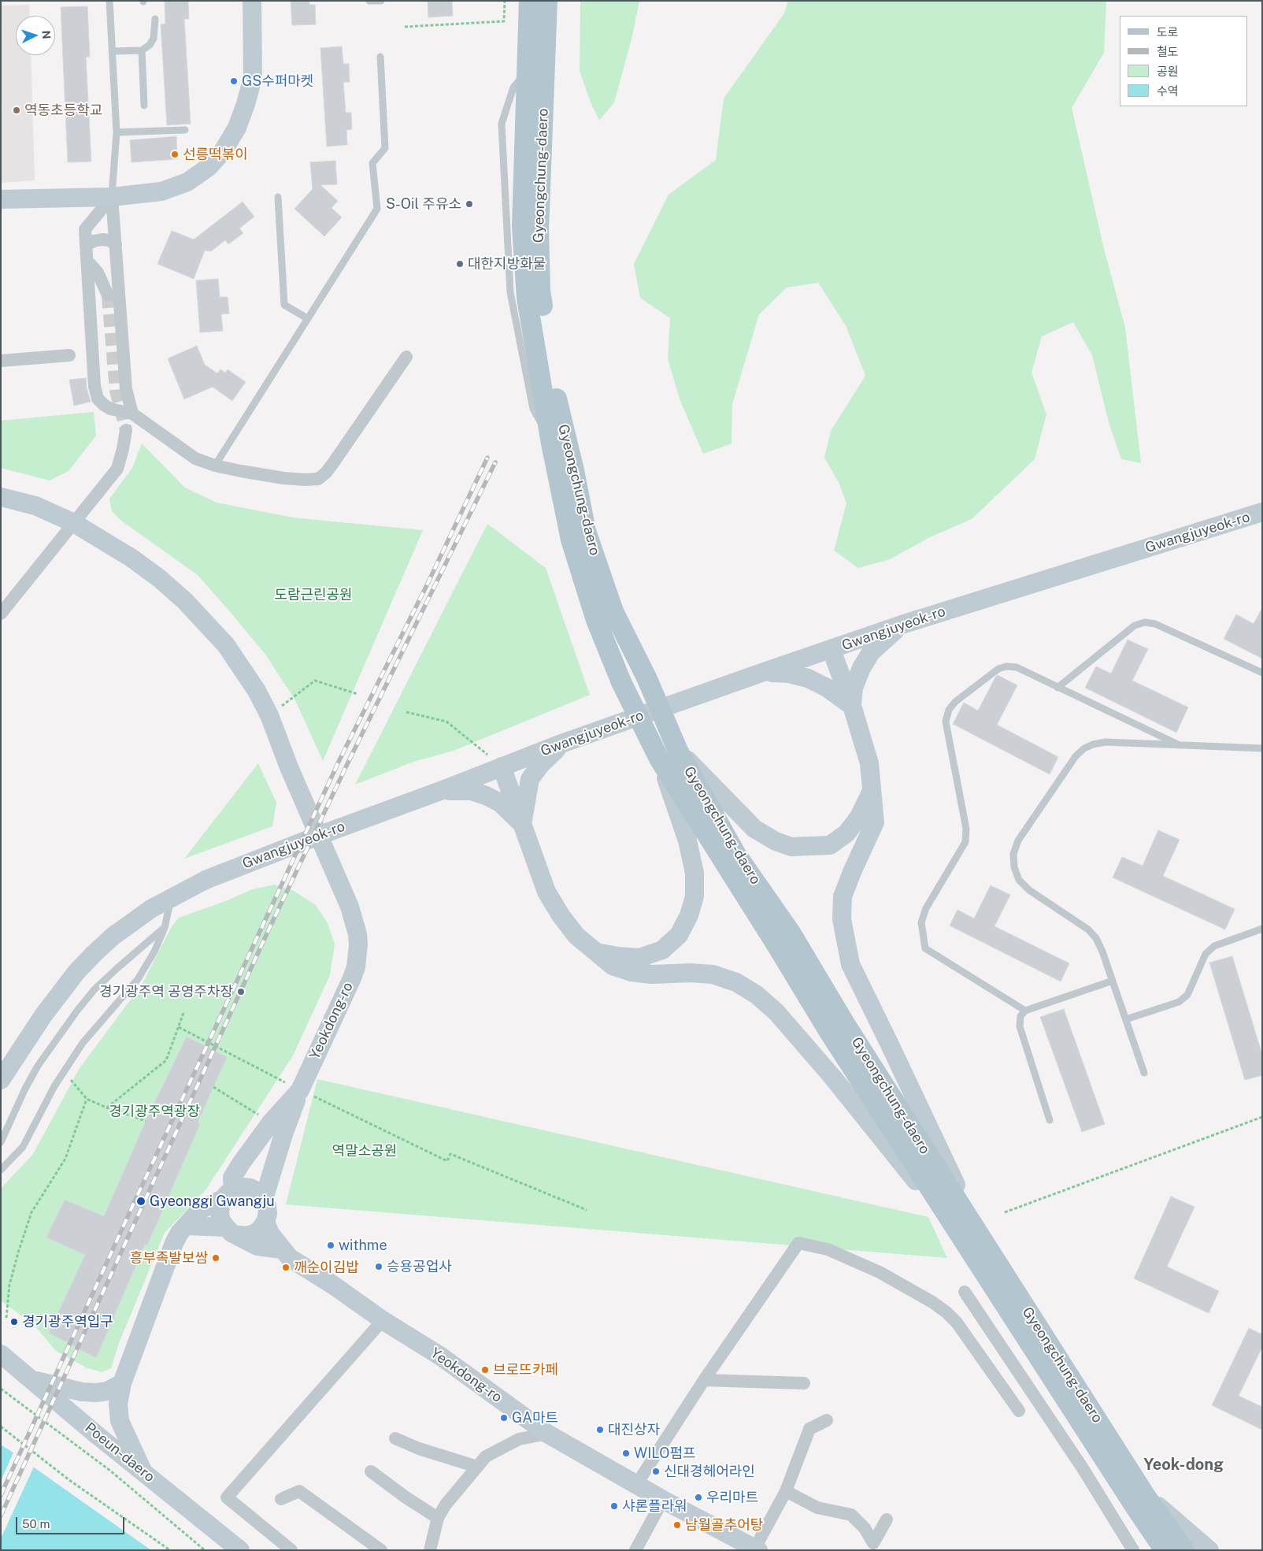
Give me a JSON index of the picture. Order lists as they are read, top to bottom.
{
  "streets": {
    "main road": ["Gyeongchung-daero"],
    "street": ["Gwangjuyeok-ro", "Yeokdong-ro", "Poeun-daero"]
  },
  "crossings": [
    ["Gwangjuyeok-ro", "Yeokdong-ro"]
  ],
  "districts": ["Yeok-dong"],
  "parks": ["도람근린공원", "경기광주역광장", "역말소공원"],
  "places": [
    "GS수퍼마켓",
    "역동초등학교",
    "선릉떡볶이",
    "S-Oil 주유소",
    "대한지방화물",
    "경기광주역 공영주차장",
    "Gyeonggi Gwangju",
    "withme",
    "흥부족발보쌈",
    "승용공업사",
    "깨순이김밥",
    "경기광주역입구",
    "브로뜨카페",
    "GA마트",
    "대진상자",
    "WILO펌프",
    "신대경헤어라인",
    "우리마트",
    "샤론플라워",
    "남월골추어탕"
  ],
  "legend": [
    "도로",
    "철도",
    "공원",
    "수역"
  ],
  "scale_bar": "50 m",
  "north": "right"
}
